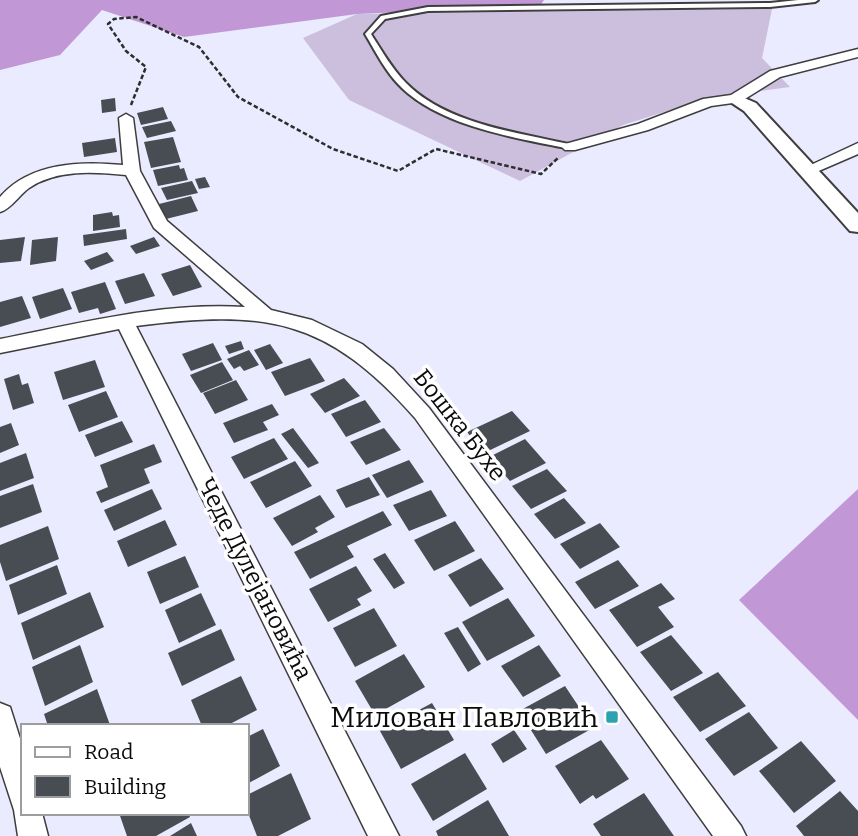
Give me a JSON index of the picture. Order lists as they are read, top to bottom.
{
  "streets": {
    "street": ["Бошка Бухе", "Чеде Дулејановића"]
  },
  "crossings": [
    ["Бошка Бухе", "Чеде Дулејановића"]
  ],
  "places": {
    "transit": ["Милован Павловић"]
  },
  "legend": ["Road", "Building"]
}
